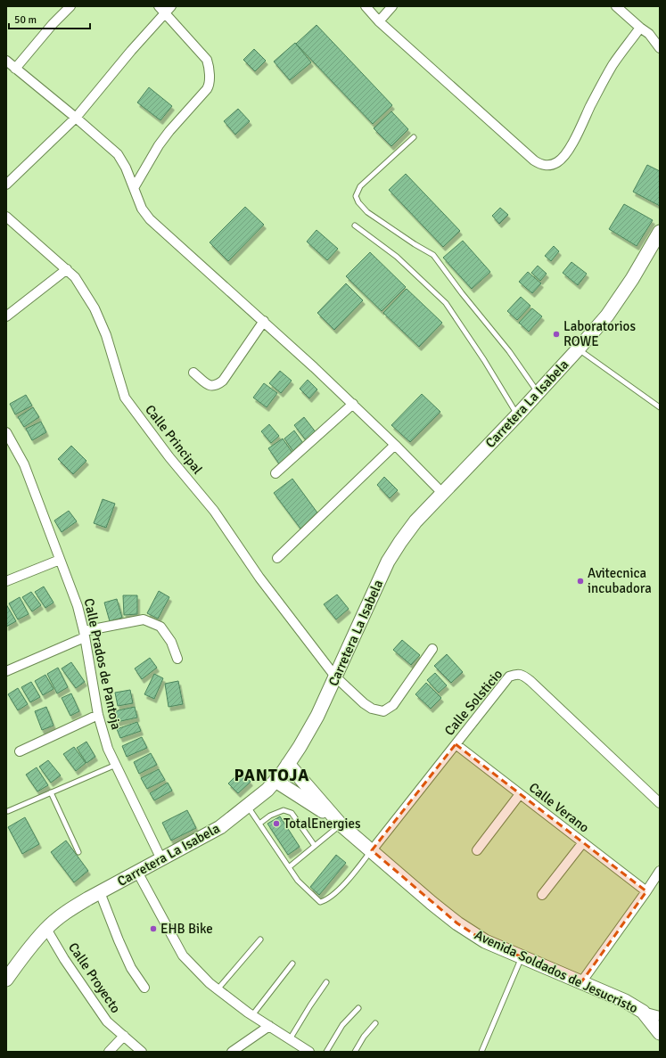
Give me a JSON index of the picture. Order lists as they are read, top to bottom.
{
  "streets": {
    "main road": ["Carretera La Isabela", "Avenida Soldados de Jesucristo"],
    "street": [
      "Calle Principal",
      "Calle Prados de Pantoja",
      "Calle Solsticio",
      "Calle Verano",
      "Calle Proyecto"
    ]
  },
  "crossings": [
    ["Carretera La Isabela", "Calle Principal"],
    ["Carretera La Isabela", "Calle Prados de Pantoja"],
    ["Carretera La Isabela", "Avenida Soldados de Jesucristo"],
    ["Carretera La Isabela", "Calle Proyecto"],
    ["Calle Solsticio", "Calle Verano"],
    ["Calle Solsticio", "Avenida Soldados de Jesucristo"]
  ],
  "districts": ["PANTOJA"],
  "places": [
    "Laboratorios ROWE",
    "Avitecnica incubadora",
    "TotalEnergies",
    "EHB Bike"
  ],
  "scale_bar": "50 m"
}
